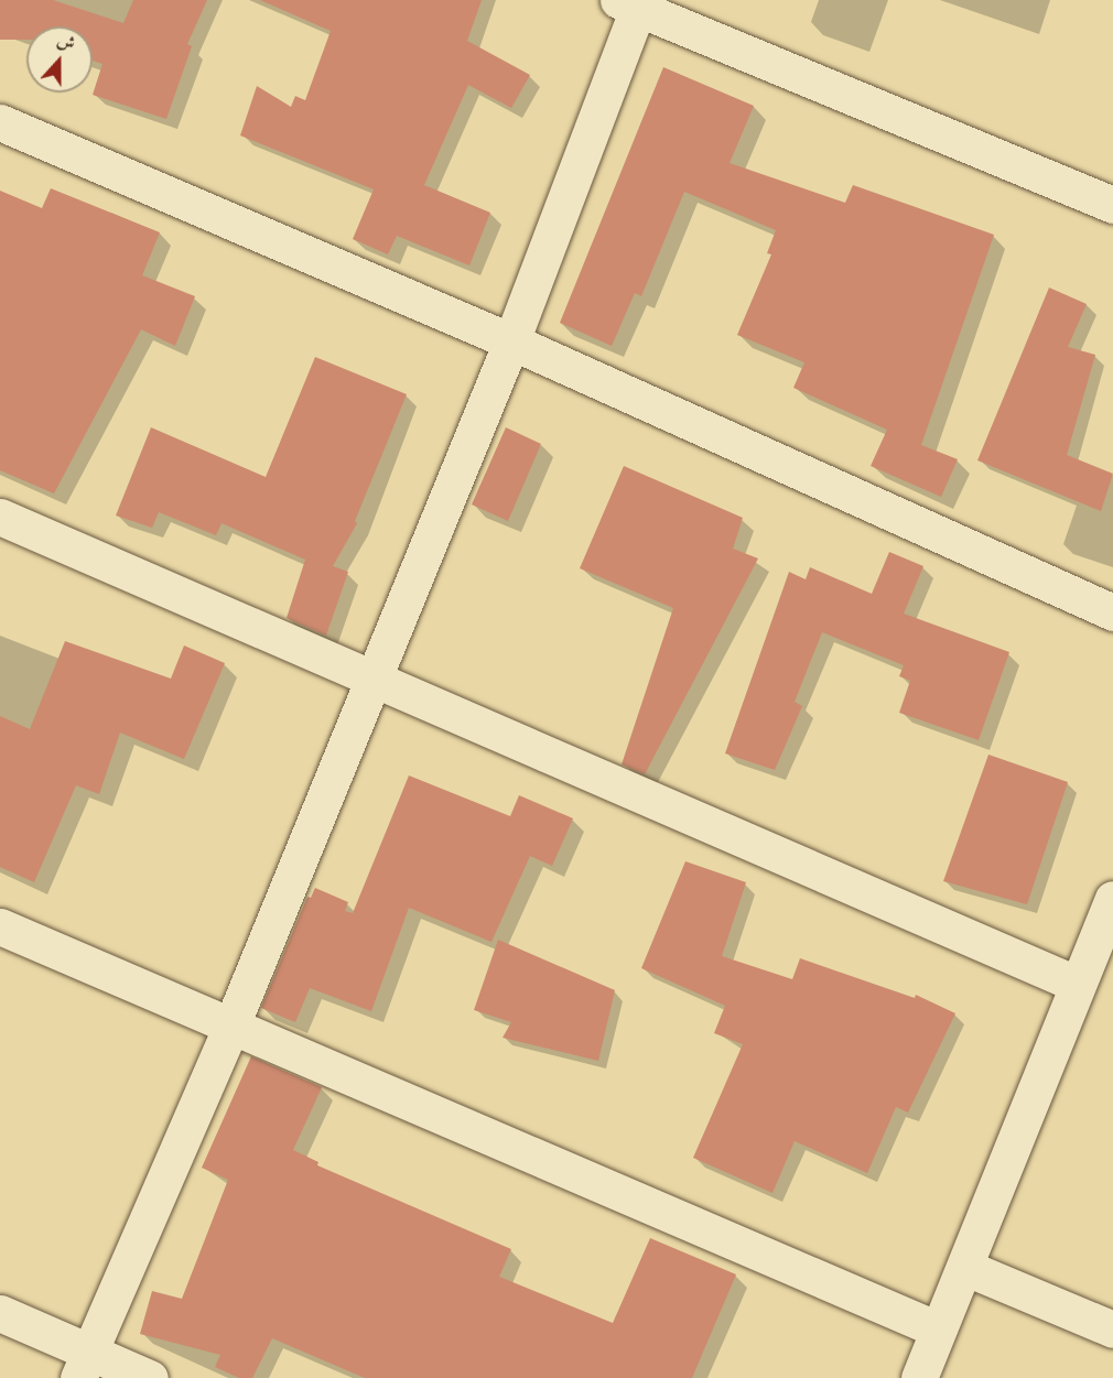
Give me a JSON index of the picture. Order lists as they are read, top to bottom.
{
  "north": "top"
}
